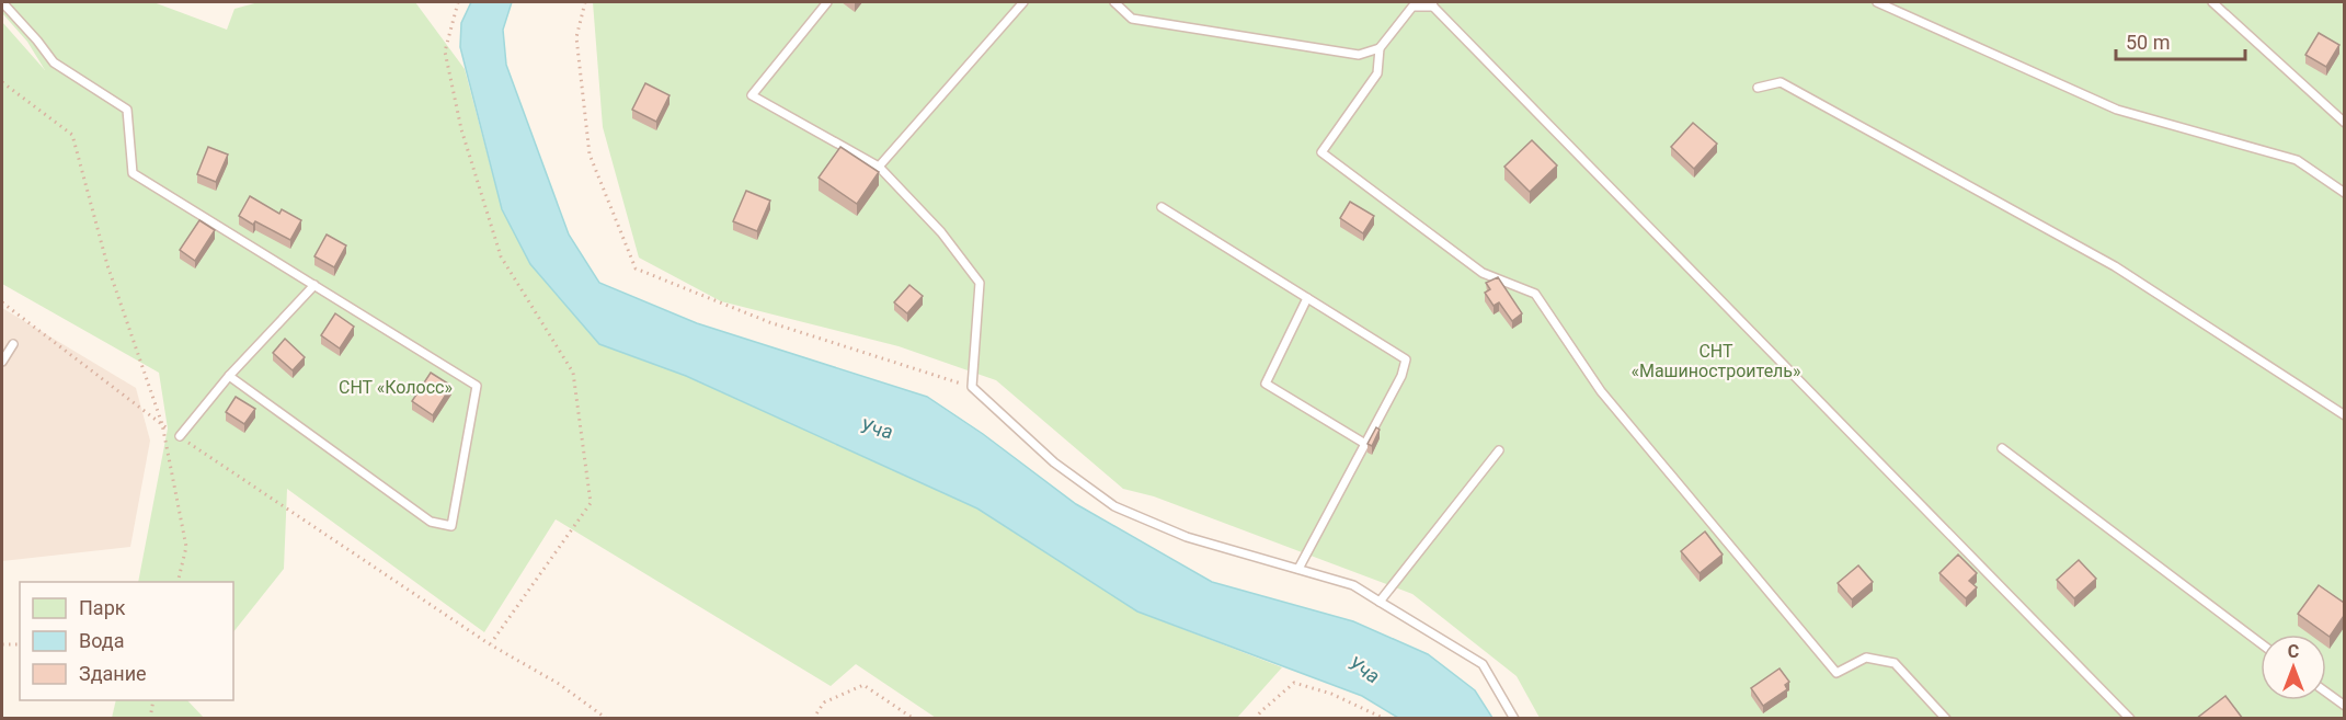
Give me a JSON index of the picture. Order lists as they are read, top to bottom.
{
  "water": ["Уча"],
  "parks": ["СНТ «Машиностроитель»", "СНТ «Колосс»"],
  "legend": ["Парк", "Вода", "Здание"],
  "scale_bar": "50 m",
  "north": "top"
}
